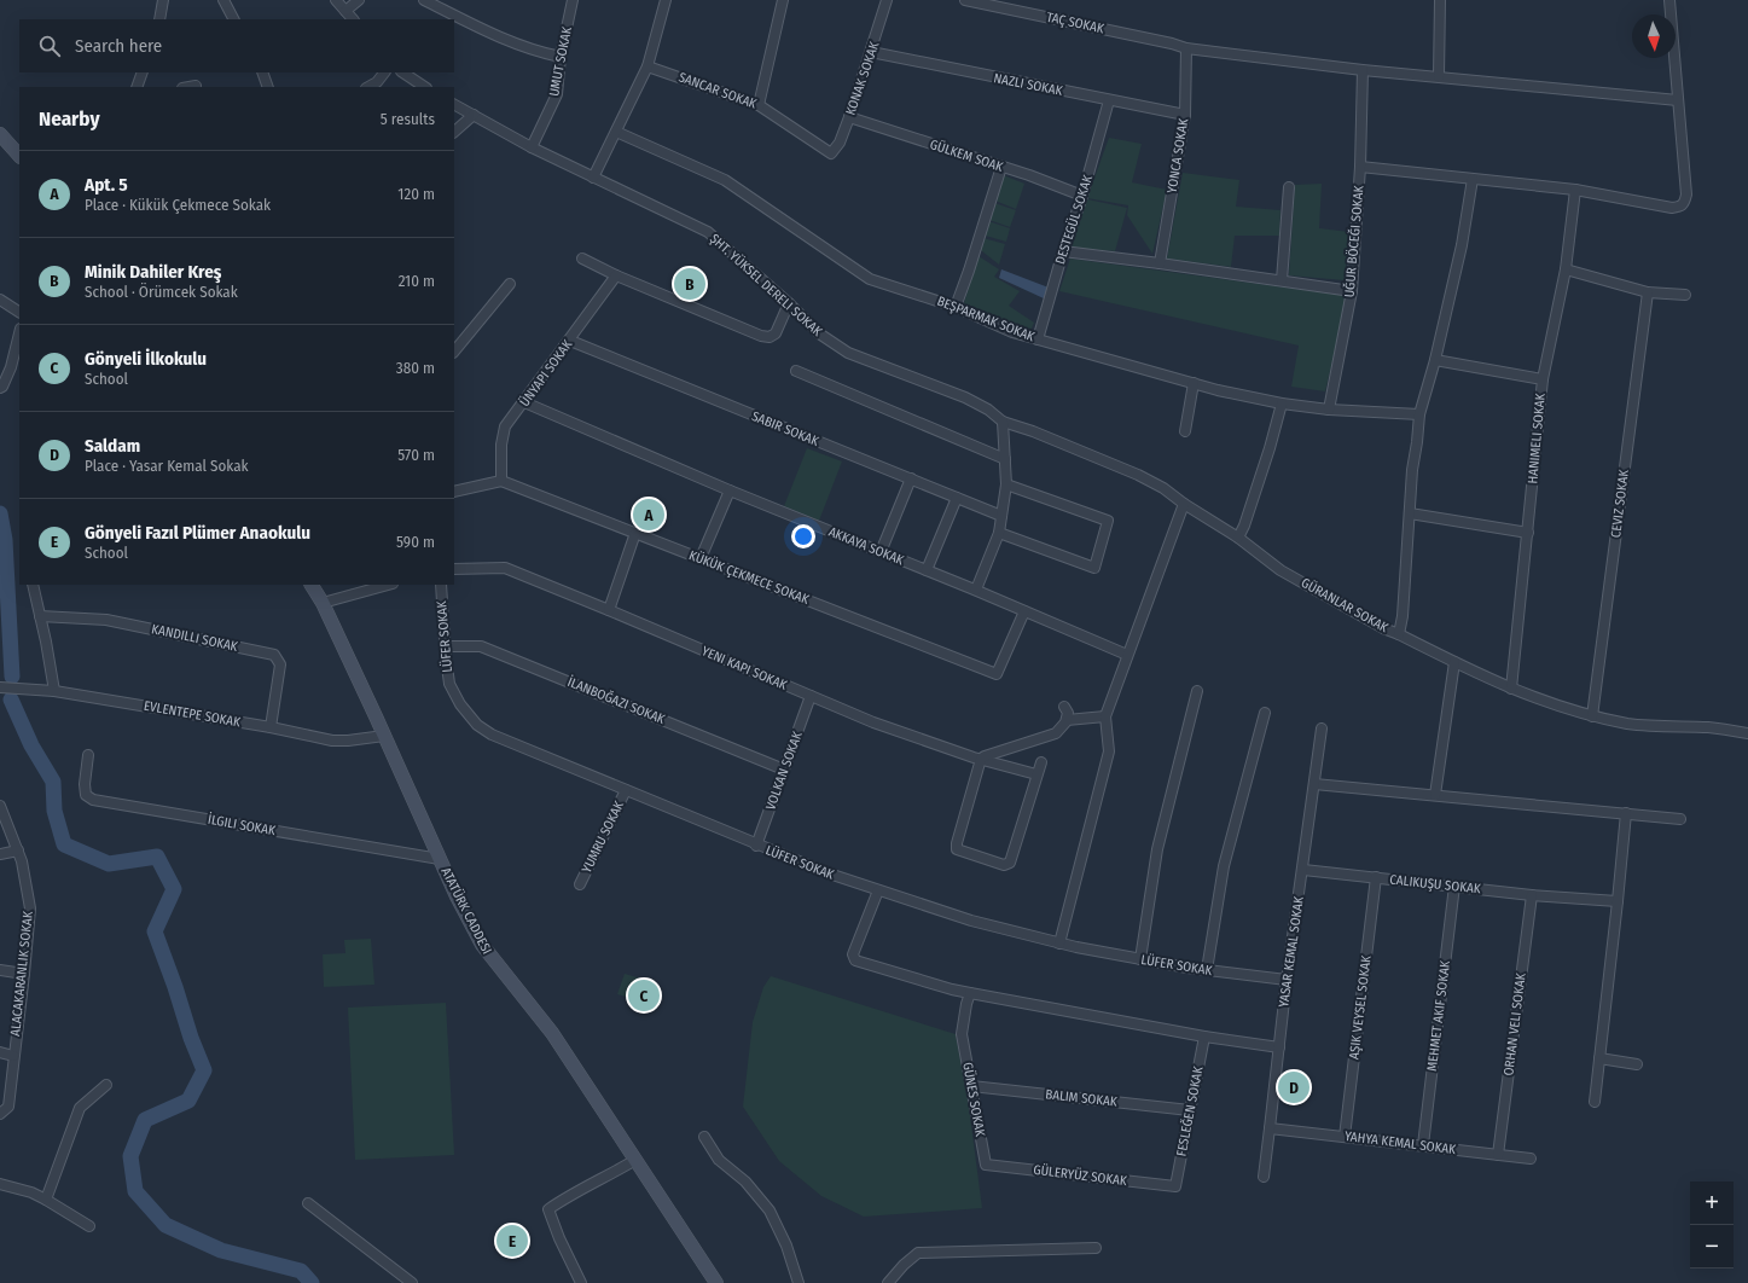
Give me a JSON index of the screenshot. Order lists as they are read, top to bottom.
{
  "streets": {
    "main road": ["ATATÜRK CADDESI"],
    "street": [
      "TAÇ SOKAK",
      "UMUT SOKAK",
      "KONAK SOKAK",
      "SANCAR SOKAK",
      "GÜLKEM SOAK",
      "YONCA SOKAK",
      "DESTEGÜL SOKAK",
      "UĞUR BÖCEĞI SOKAK",
      "ŞHT. YÜKSEL DERELI SOKAK",
      "BEŞPARMAK SOKAK",
      "CEVIZ SOKAK",
      "AKKAYA SOKAK",
      "KÜKÜK ÇEKMECE SOKAK",
      "GÜRANLAR SOKAK",
      "LÜFER SOKAK",
      "KANDILLI SOKAK",
      "EVLENTEPE SOKAK",
      "VOLKAN SOKAK",
      "İLGILI SOKAK",
      "YUMRU SOKAK",
      "YASAR KEMAL SOKAK",
      "MEHMET AKIF SOKAK",
      "ORHAN VELI SOKAK",
      "GÜNES SOKAK",
      "FESLEĞEN SOKAK",
      "YAHYA KEMAL SOKAK",
      "GÜLERYÜZ SOKAK"
    ]
  },
  "crossings": [
    ["TAÇ SOKAK", "YONCA SOKAK"],
    ["TAÇ SOKAK", "UĞUR BÖCEĞI SOKAK"],
    ["UMUT SOKAK", "ŞHT. YÜKSEL DERELI SOKAK"],
    ["KONAK SOKAK", "SANCAR SOKAK"],
    ["KONAK SOKAK", "GÜLKEM SOAK"],
    ["GÜLKEM SOAK", "DESTEGÜL SOKAK"],
    ["DESTEGÜL SOKAK", "BEŞPARMAK SOKAK"],
    ["UĞUR BÖCEĞI SOKAK", "BEŞPARMAK SOKAK"],
    ["ŞHT. YÜKSEL DERELI SOKAK", "GÜRANLAR SOKAK"],
    ["CEVIZ SOKAK", "GÜRANLAR SOKAK"],
    ["AKKAYA SOKAK", "KÜKÜK ÇEKMECE SOKAK"],
    ["LÜFER SOKAK", "VOLKAN SOKAK"],
    ["LÜFER SOKAK", "YUMRU SOKAK"],
    ["LÜFER SOKAK", "YASAR KEMAL SOKAK"],
    ["KANDILLI SOKAK", "EVLENTEPE SOKAK"],
    ["EVLENTEPE SOKAK", "ATATÜRK CADDESI"],
    ["İLGILI SOKAK", "ATATÜRK CADDESI"],
    ["YASAR KEMAL SOKAK", "YAHYA KEMAL SOKAK"],
    ["MEHMET AKIF SOKAK", "YAHYA KEMAL SOKAK"],
    ["ORHAN VELI SOKAK", "YAHYA KEMAL SOKAK"],
    ["GÜNES SOKAK", "GÜLERYÜZ SOKAK"],
    ["FESLEĞEN SOKAK", "GÜLERYÜZ SOKAK"]
  ],
  "north": "bottom",
  "page": {
    "search": "Search here",
    "heading": ["Nearby", "5 results"],
    "list": [
      {
        "mark": "A",
        "name": "Apt. 5",
        "note": "Place · Kükük Çekmece Sokak",
        "value": "120 m"
      },
      {
        "mark": "B",
        "name": "Minik Dahiler Kreş",
        "note": "School · Örümcek Sokak",
        "value": "210 m"
      },
      {
        "mark": "C",
        "name": "Gönyeli İlkokulu",
        "note": "School",
        "value": "380 m"
      },
      {
        "mark": "D",
        "name": "Saldam",
        "note": "Place · Yasar Kemal Sokak",
        "value": "570 m"
      },
      {
        "mark": "E",
        "name": "Gönyeli Fazıl Plümer Anaokulu",
        "note": "School",
        "value": "590 m"
      }
    ],
    "pins": [
      "B",
      "A",
      "C",
      "D",
      "E"
    ],
    "map_buttons": ["+", "−"]
  }
}
